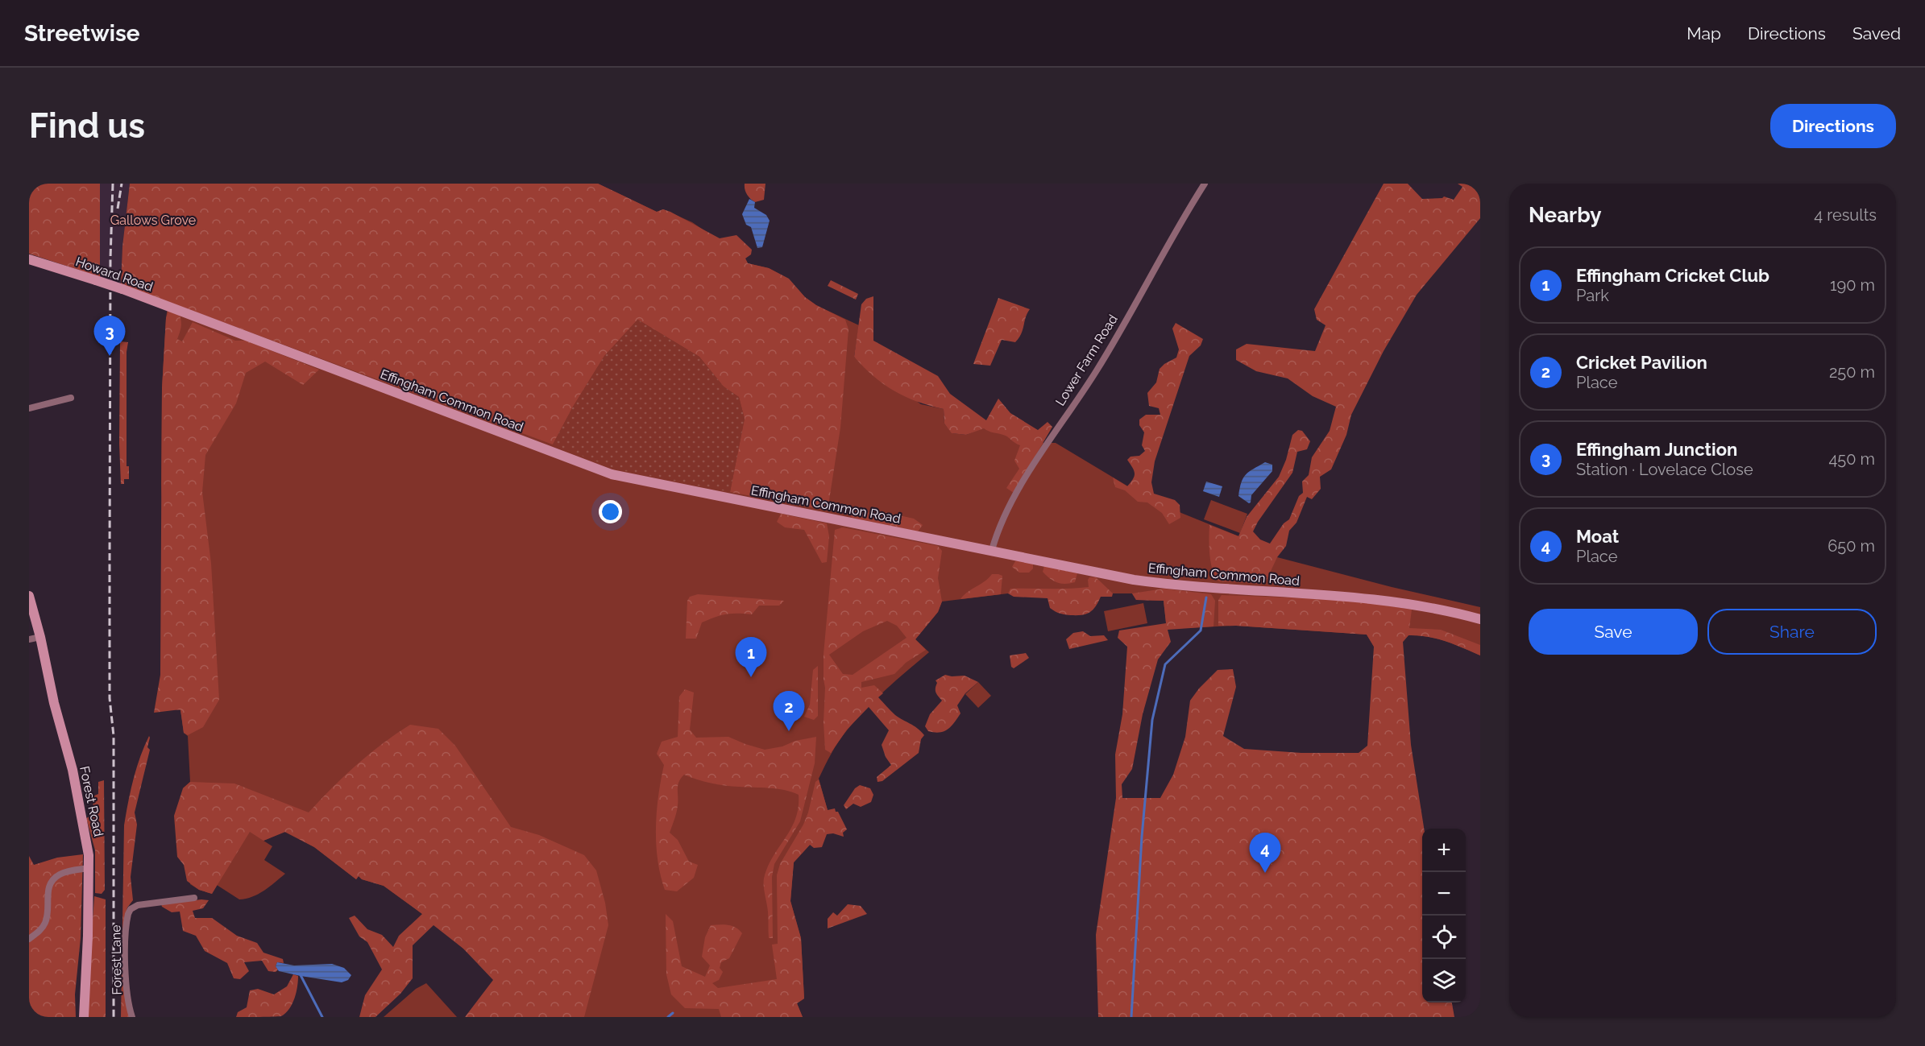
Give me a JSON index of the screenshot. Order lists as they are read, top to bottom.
{
  "streets": {
    "street": [
      "Howard Road",
      "Lower Farm Road",
      "Effingham Common Road",
      "Forest Road",
      "Forest Lane"
    ]
  },
  "crossings": [
    ["Howard Road", "Effingham Common Road"],
    ["Lower Farm Road", "Effingham Common Road"]
  ],
  "parks": ["Gallows Grove"],
  "page": {
    "header": "Streetwise",
    "nav": ["Map", "Directions", "Saved"],
    "buttons": [
      "Directions",
      ["Save", "Share"]
    ],
    "title": "Find us",
    "heading": ["Nearby", "4 results"],
    "list": [
      {
        "mark": "1",
        "name": "Effingham Cricket Club",
        "note": "Park",
        "value": "190 m"
      },
      {
        "mark": "2",
        "name": "Cricket Pavilion",
        "note": "Place",
        "value": "250 m"
      },
      {
        "mark": "3",
        "name": "Effingham Junction",
        "note": "Station · Lovelace Close",
        "value": "450 m"
      },
      {
        "mark": "4",
        "name": "Moat",
        "note": "Place",
        "value": "650 m"
      }
    ],
    "pins": [
      "3",
      "1",
      "2",
      "4"
    ],
    "map_buttons": ["+", "−"]
  }
}
